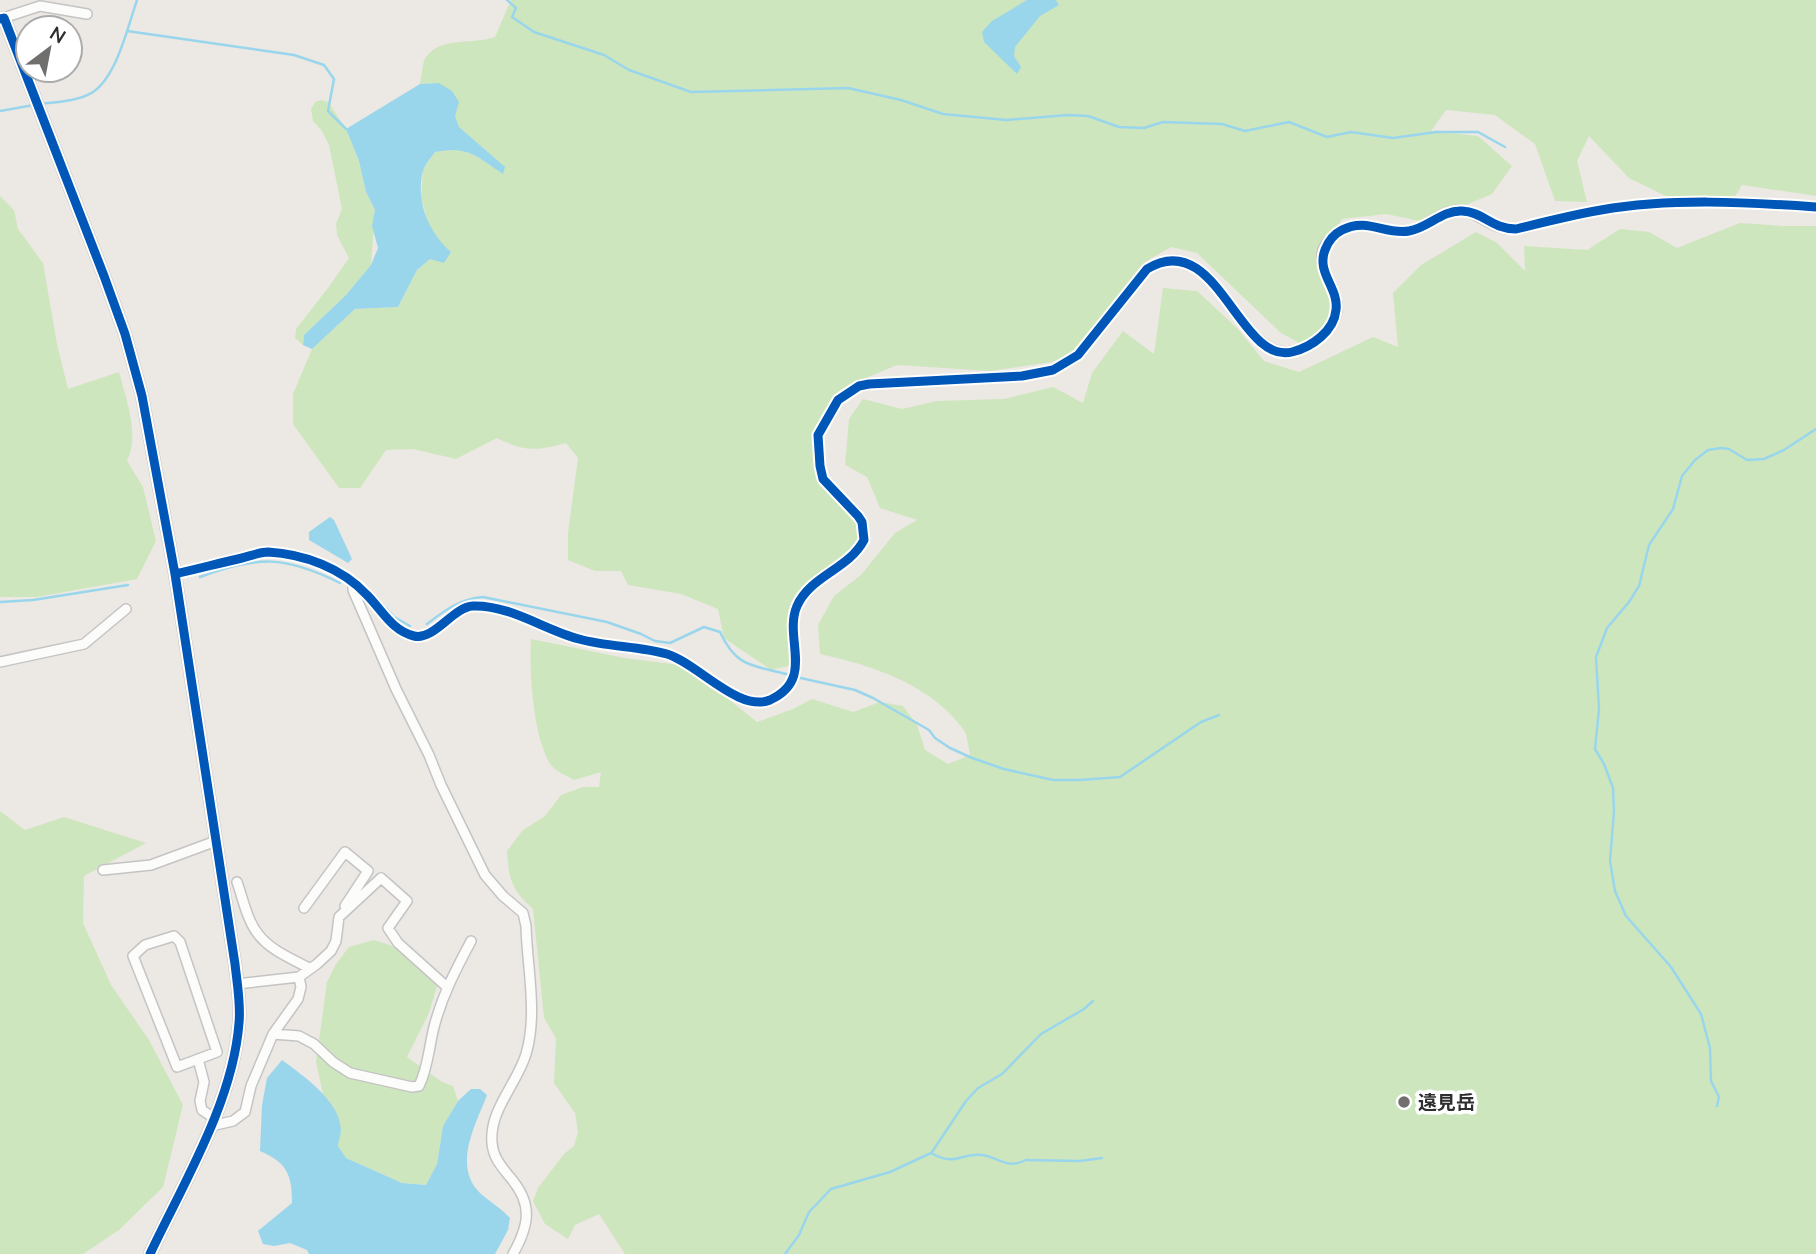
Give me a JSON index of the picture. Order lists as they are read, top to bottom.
{
  "places": ["遠見岳"],
  "north": "top right"
}
